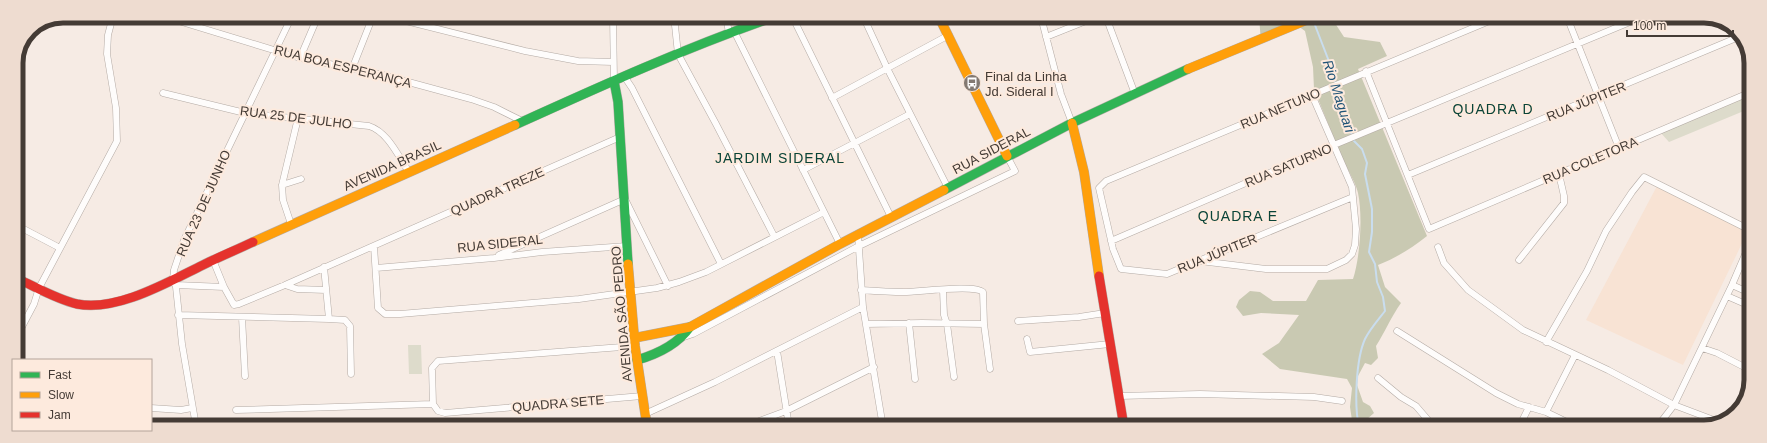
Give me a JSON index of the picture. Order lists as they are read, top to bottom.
{
  "streets": {
    "main road": ["RUA SIDERAL", "AVENIDA BRASIL", "AVENIDA SÃO PEDRO"],
    "street": [
      "RUA BOA ESPERANÇA",
      "RUA JÚPITER",
      "RUA NETUNO",
      "RUA 25 DE JULHO",
      "RUA COLETORA",
      "RUA SATURNO",
      "QUADRA TREZE",
      "RUA 23 DE JUNHO",
      "QUADRA SETE"
    ]
  },
  "crossings": [
    ["RUA BOA ESPERANÇA", "AVENIDA BRASIL"],
    ["RUA BOA ESPERANÇA", "RUA 23 DE JUNHO"],
    ["RUA JÚPITER", "RUA NETUNO"],
    ["RUA JÚPITER", "RUA COLETORA"],
    ["RUA JÚPITER", "RUA SATURNO"],
    ["RUA NETUNO", "RUA SATURNO"],
    ["RUA 25 DE JULHO", "AVENIDA BRASIL"],
    ["RUA 25 DE JULHO", "RUA 23 DE JUNHO"],
    ["RUA SIDERAL", "AVENIDA SÃO PEDRO"],
    ["AVENIDA BRASIL", "RUA 23 DE JUNHO"],
    ["AVENIDA BRASIL", "AVENIDA SÃO PEDRO"],
    ["QUADRA TREZE", "AVENIDA SÃO PEDRO"],
    ["AVENIDA SÃO PEDRO", "QUADRA SETE"]
  ],
  "districts": ["QUADRA D", "JARDIM SIDERAL", "QUADRA E"],
  "water": ["Rio Maguari"],
  "places": {
    "bus stop": ["Final da Linha Jd. Sideral I"]
  },
  "legend": ["Fast", "Slow", "Jam"],
  "scale_bar": "100 m"
}
